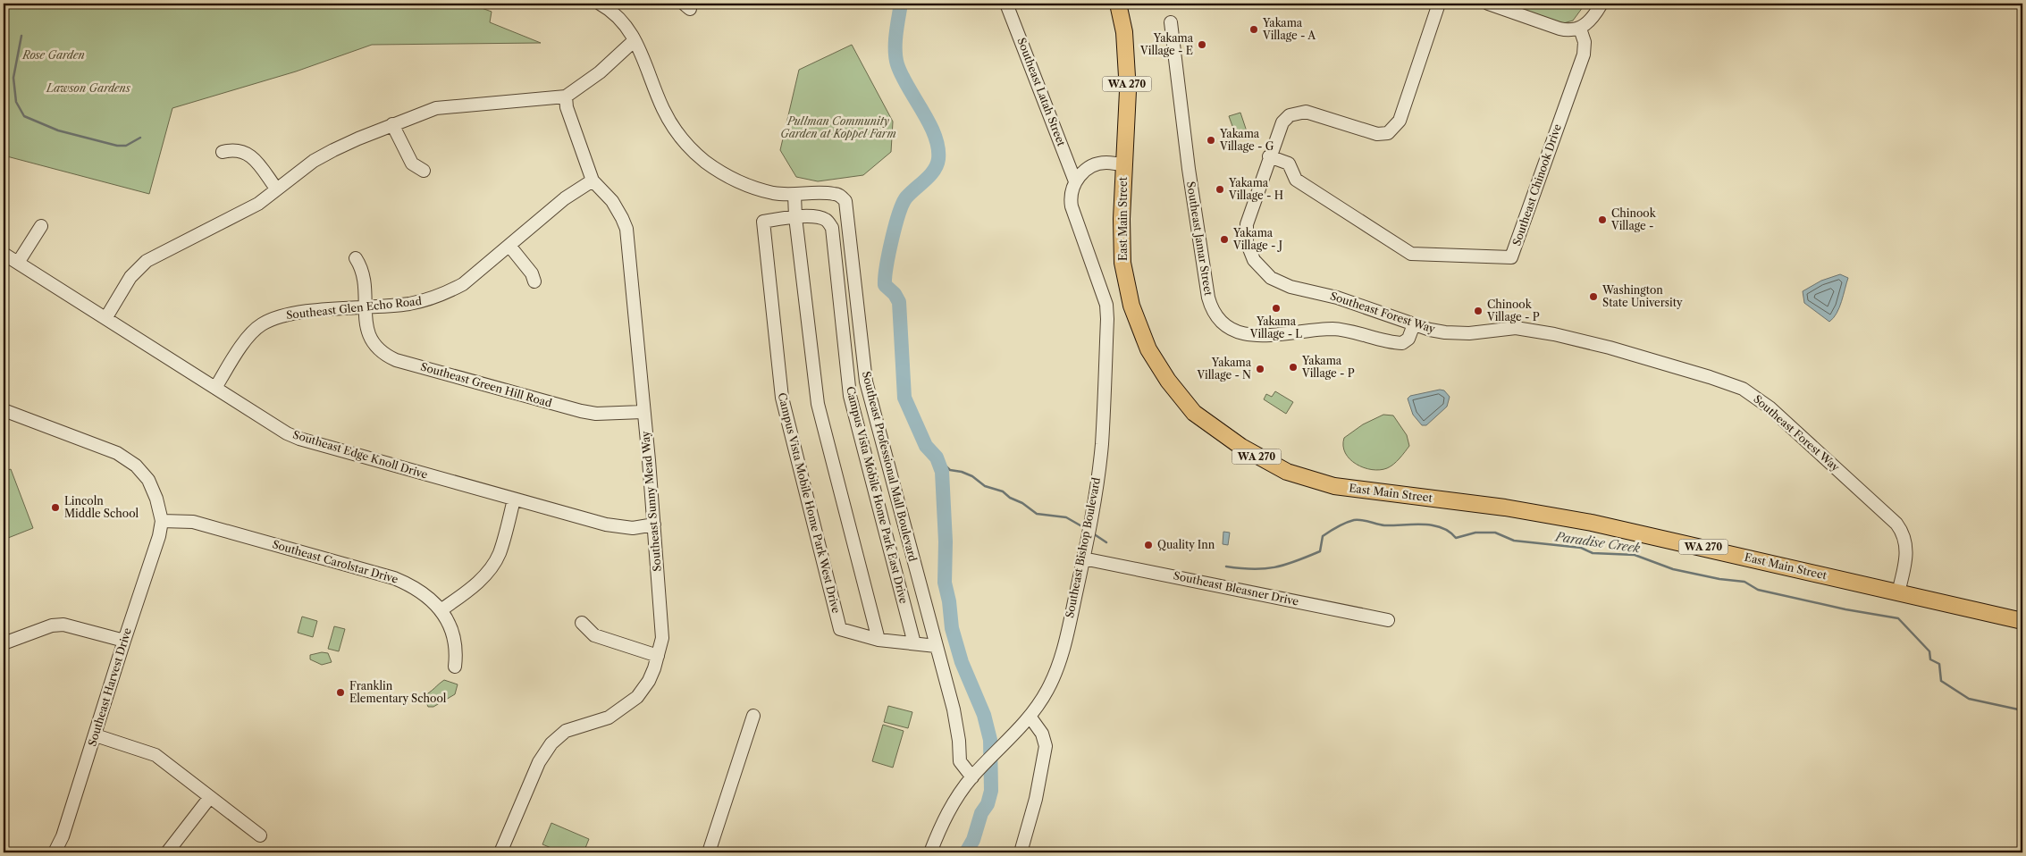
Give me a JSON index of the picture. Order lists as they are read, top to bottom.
{
  "streets": {
    "main road": ["WA 270", "East Main Street"],
    "street": [
      "Southeast Latah Street",
      "Southeast Chinook Drive",
      "Southeast Jamar Street",
      "Southeast Glen Echo Road",
      "Southeast Forest Way",
      "Southeast Green Hill Road",
      "Southeast Edge Knoll Drive",
      "Southeast Professional Mall Boulevard",
      "Campus Vista Mobile Home Park East Drive",
      "Southeast Sunny Mead Way",
      "Campus Vista Mobile Home Park West Drive",
      "Southeast Bishop Boulevard",
      "Southeast Carolstar Drive",
      "Southeast Bleasner Drive",
      "Southeast Harvest Drive"
    ]
  },
  "crossings": [
    ["Southeast Latah Street", "Southeast Bishop Boulevard"],
    ["Southeast Chinook Drive", "Southeast Forest Way"],
    ["East Main Street", "Southeast Forest Way"],
    ["Southeast Jamar Street", "Southeast Forest Way"],
    ["Southeast Glen Echo Road", "Southeast Green Hill Road"],
    ["Southeast Glen Echo Road", "Southeast Edge Knoll Drive"],
    ["Southeast Glen Echo Road", "Southeast Sunny Mead Way"],
    ["Southeast Green Hill Road", "Southeast Sunny Mead Way"],
    ["Southeast Edge Knoll Drive", "Southeast Sunny Mead Way"],
    ["Southeast Professional Mall Boulevard", "Southeast Bishop Boulevard"],
    ["Campus Vista Mobile Home Park East Drive", "Campus Vista Mobile Home Park West Drive"],
    ["Southeast Bishop Boulevard", "Southeast Bleasner Drive"],
    ["Southeast Carolstar Drive", "Southeast Harvest Drive"]
  ],
  "water": ["Paradise Creek"],
  "parks": ["Rose Garden", "Lawson Gardens", "Pullman Community Garden at Koppel Farm"],
  "places": [
    "Yakama Village - A",
    "Yakama Village - E",
    "Yakama Village - G",
    "Yakama Village - H",
    "Chinook Village -",
    "Yakama Village - J",
    "Washington State University",
    "Yakama Village - L",
    "Chinook Village - P",
    "Yakama Village - P",
    "Yakama Village - N",
    "Lincoln Middle School",
    "Quality Inn",
    "Franklin Elementary School"
  ]
}
